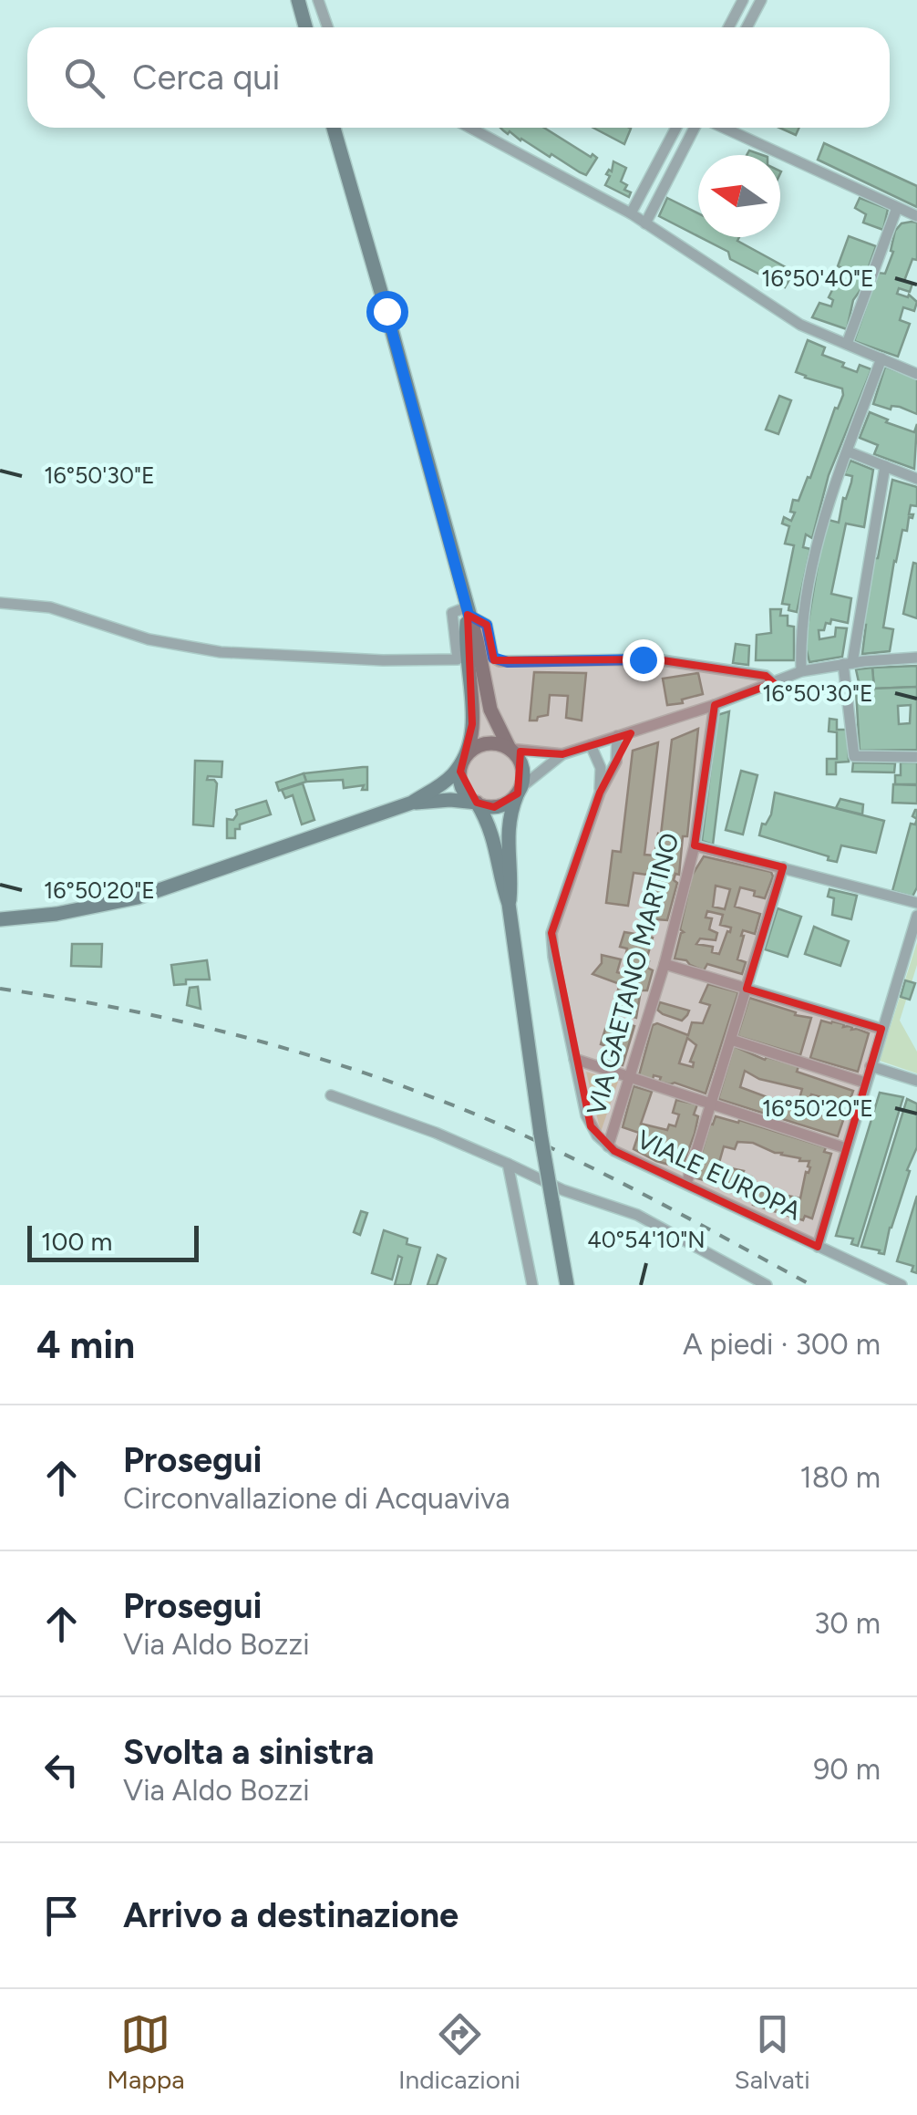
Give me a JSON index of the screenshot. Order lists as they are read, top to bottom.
{
  "streets": {
    "street": ["VIA GAETANO MARTINO", "VIALE EUROPA"]
  },
  "crossings": [
    ["VIA GAETANO MARTINO", "VIALE EUROPA"]
  ],
  "scale_bar": "100 m",
  "north": "left",
  "page": {
    "search": "Cerca qui",
    "scale": "100 m",
    "heading": ["4 min", "A piedi · 300 m"],
    "list": [
      ["Prosegui", "Circonvallazione di Acquaviva", "180 m"],
      ["Prosegui", "Via Aldo Bozzi", "30 m"],
      ["Svolta a sinistra", "Via Aldo Bozzi", "90 m"],
      "Arrivo a destinazione"
    ],
    "nav": ["Mappa", "Indicazioni", "Salvati"]
  },
  "coordinates": [
    "16°50'40\"E",
    "16°50'30\"E",
    "16°50'20\"E",
    "40°54'10\"N"
  ]
}
